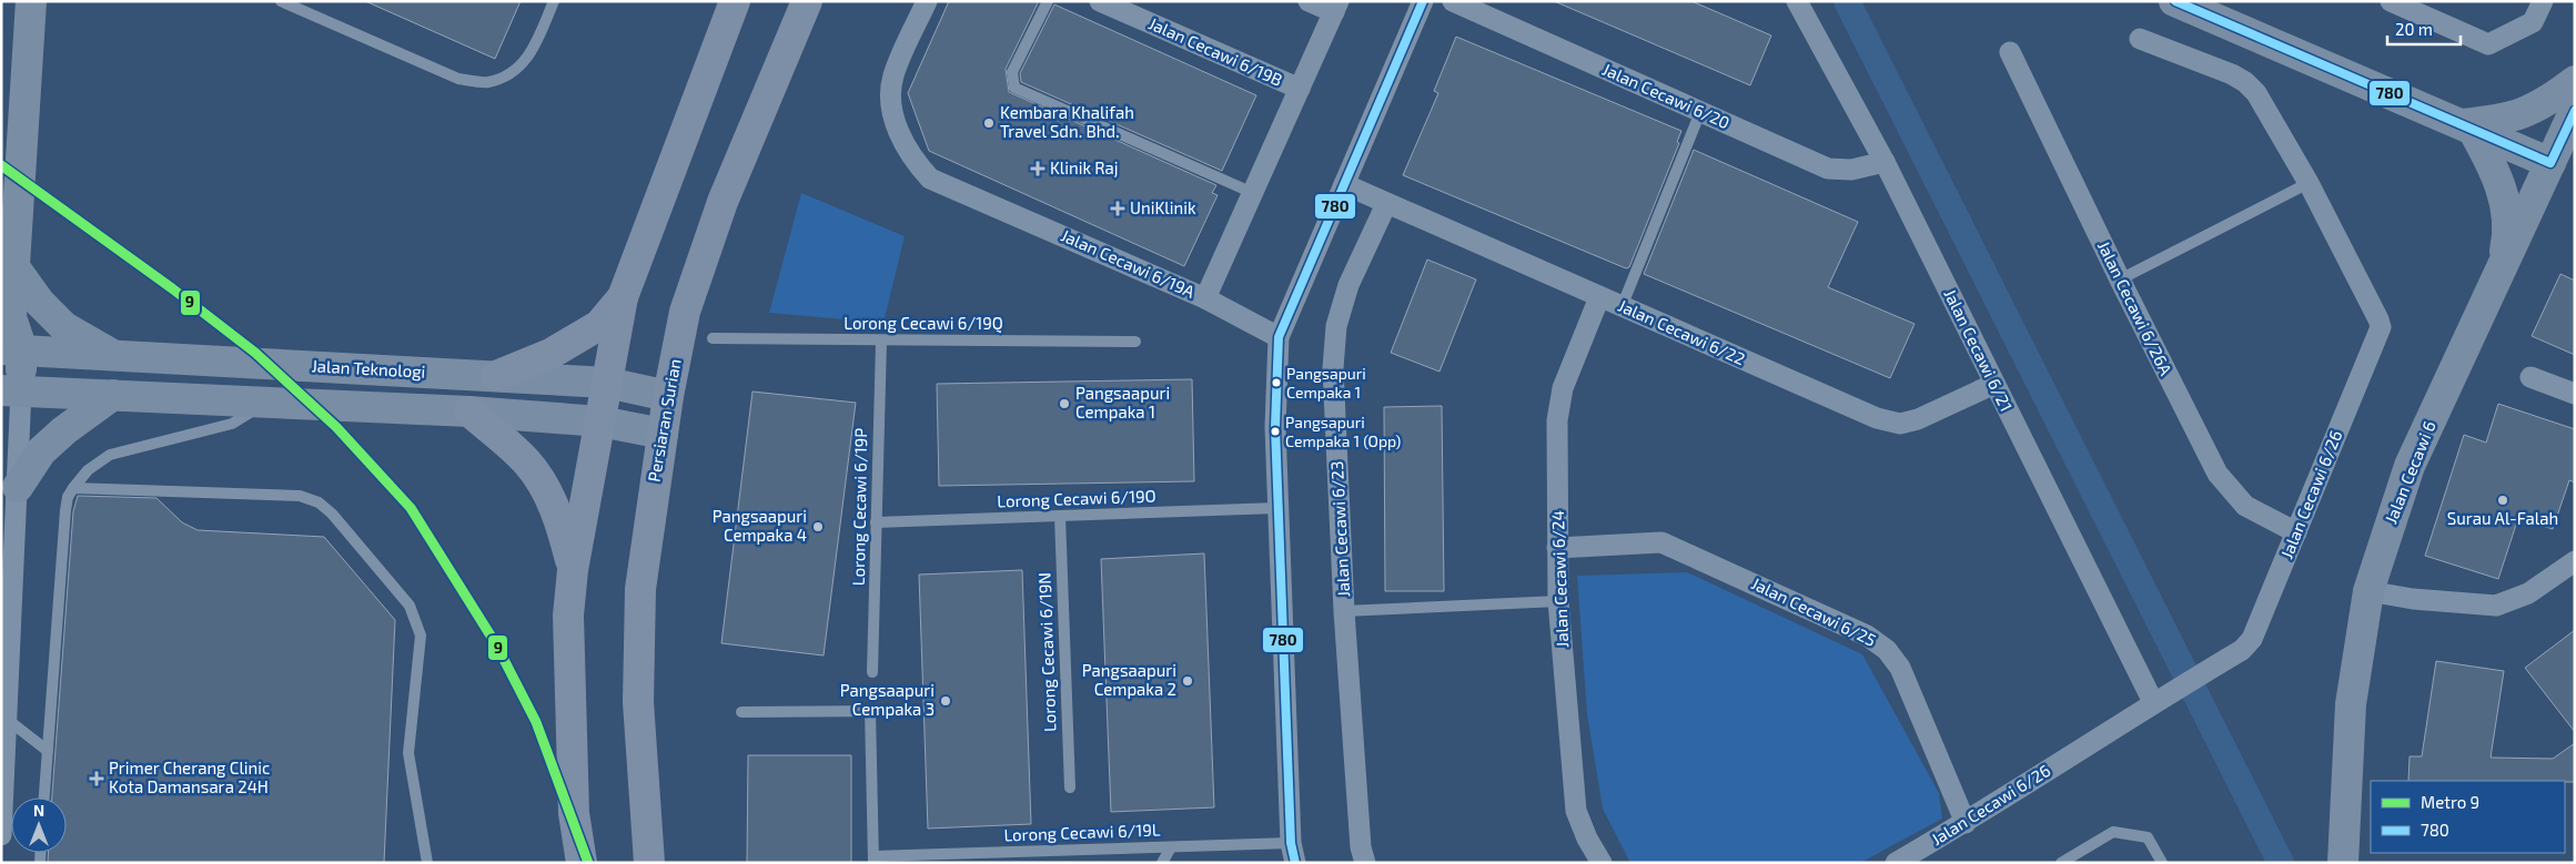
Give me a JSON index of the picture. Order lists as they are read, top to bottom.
{
  "streets": {
    "main road": ["Persiaran Surian"],
    "street": [
      "Jalan Cecawi 6/19B",
      "Jalan Cecawi 6/20",
      "Jalan Cecawi 6/19A",
      "Jalan Cecawi 6/26A",
      "Jalan Cecawi 6/22",
      "Jalan Cecawi 6/21",
      "Jalan Teknologi",
      "Jalan Cecawi 6",
      "Jalan Cecawi 6/26",
      "Jalan Cecawi 6/23",
      "Jalan Cecawi 6/24",
      "Jalan Cecawi 6/25"
    ],
    "lane": [
      "Lorong Cecawi 6/19Q",
      "Lorong Cecawi 6/19O",
      "Lorong Cecawi 6/19P",
      "Lorong Cecawi 6/19N",
      "Lorong Cecawi 6/19L"
    ]
  },
  "crossings": [
    ["Jalan Cecawi 6/19B", "Jalan Cecawi 6/19A"],
    ["Jalan Cecawi 6/20", "Jalan Cecawi 6/21"],
    ["Jalan Cecawi 6/26A", "Jalan Cecawi 6/26"],
    ["Lorong Cecawi 6/19Q", "Lorong Cecawi 6/19P"],
    ["Jalan Cecawi 6/22", "Jalan Cecawi 6/21"],
    ["Jalan Cecawi 6/22", "Jalan Cecawi 6/23"],
    ["Jalan Cecawi 6/22", "Jalan Cecawi 6/24"],
    ["Jalan Cecawi 6/21", "Jalan Cecawi 6/26"],
    ["Jalan Teknologi", "Persiaran Surian"],
    ["Jalan Cecawi 6/26", "Jalan Cecawi 6/25"],
    ["Lorong Cecawi 6/19O", "Lorong Cecawi 6/19P"],
    ["Lorong Cecawi 6/19O", "Lorong Cecawi 6/19N"],
    ["Jalan Cecawi 6/24", "Jalan Cecawi 6/25"]
  ],
  "places": {
    "other": [
      "Kembara Khalifah Travel Sdn. Bhd.",
      "Pangsapuri Cempaka 1",
      "Pangsaapuri Cempaka 1",
      "Pangsapuri Cempaka 1 (Opp)",
      "Surau Al-Falah",
      "Pangsaapuri Cempaka 4",
      "Pangsaapuri Cempaka 2",
      "Pangsaapuri Cempaka 3"
    ],
    "health": ["Klinik Raj", "UniKlinik", "Primer Cherang Clinic Kota Damansara 24H"]
  },
  "lines": ["transit line 780", "metro line 9"],
  "legend": ["Metro 9", "780"],
  "scale_bar": "20 m",
  "north": "top"
}
